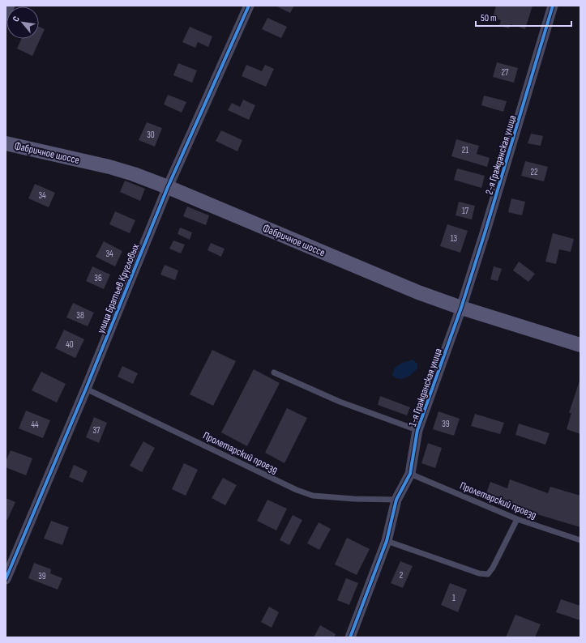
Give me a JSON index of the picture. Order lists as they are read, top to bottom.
{
  "streets": {
    "main road": ["Фабричное шоссе"],
    "street": ["2-я Гражданская улица", "улица Братьев Кругловых", "1-я Гражданская улица"],
    "lane": ["Пролетарский проезд"]
  },
  "crossings": [
    ["Фабричное шоссе", "2-я Гражданская улица"],
    ["Фабричное шоссе", "улица Братьев Кругловых"],
    ["Фабричное шоссе", "1-я Гражданская улица"],
    ["2-я Гражданская улица", "1-я Гражданская улица"],
    ["улица Братьев Кругловых", "Пролетарский проезд"],
    ["1-я Гражданская улица", "Пролетарский проезд"]
  ],
  "house_numbers": [
    "27",
    "30",
    "21",
    "22",
    "34",
    "17",
    "13",
    "34",
    "36",
    "38",
    "40",
    "39",
    "44",
    "37",
    "2",
    "39",
    "1"
  ],
  "scale_bar": "50 m",
  "north": "top left"
}
